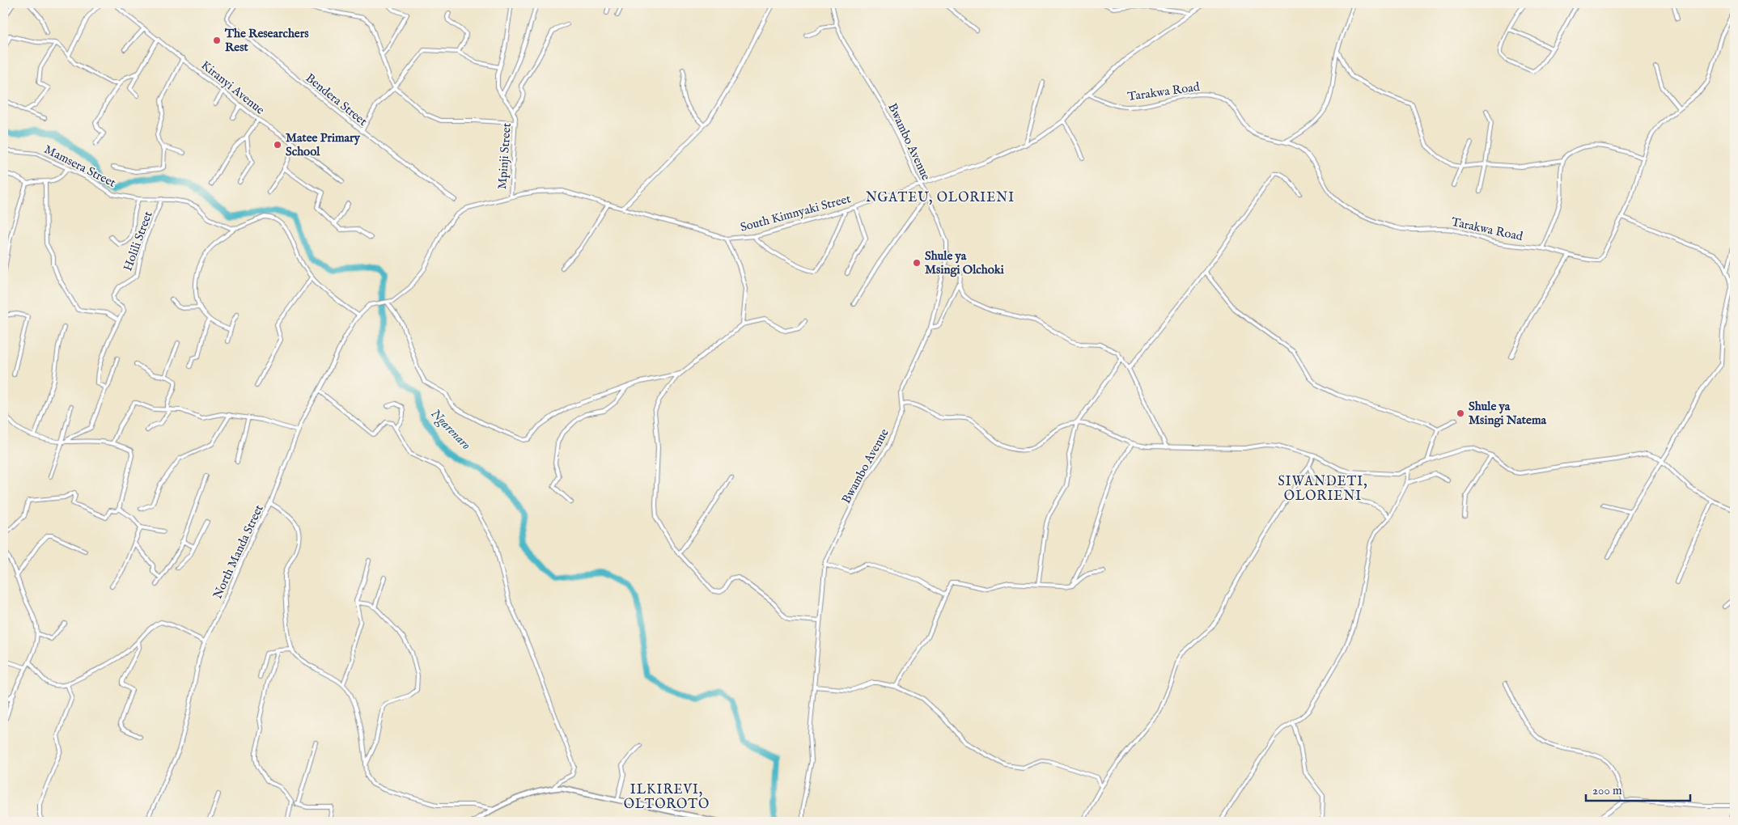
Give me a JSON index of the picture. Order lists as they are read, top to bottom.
{
  "streets": {
    "street": [
      "Kiranyi Avenue",
      "Tarakwa Road",
      "Bendera Street",
      "Bwambo Avenue",
      "Mpinji Street",
      "Mamsera Street",
      "South Kimnyaki Street",
      "Holili Street",
      "North Manda Street"
    ]
  },
  "crossings": [
    ["Tarakwa Road", "South Kimnyaki Street"],
    ["Bwambo Avenue", "South Kimnyaki Street"],
    ["Mpinji Street", "South Kimnyaki Street"],
    ["Mamsera Street", "Holili Street"],
    ["South Kimnyaki Street", "North Manda Street"]
  ],
  "districts": ["NGATEU, OLORIENI", "SIWANDETI, OLORIENI", "ILKIREVI, OLTOROTO"],
  "water": ["Ngarenaro"],
  "places": [
    "The Researchers Rest",
    "Matee Primary School",
    "Shule ya Msingi Olchoki",
    "Shule ya Msingi Natema"
  ],
  "scale_bar": "200 m"
}
